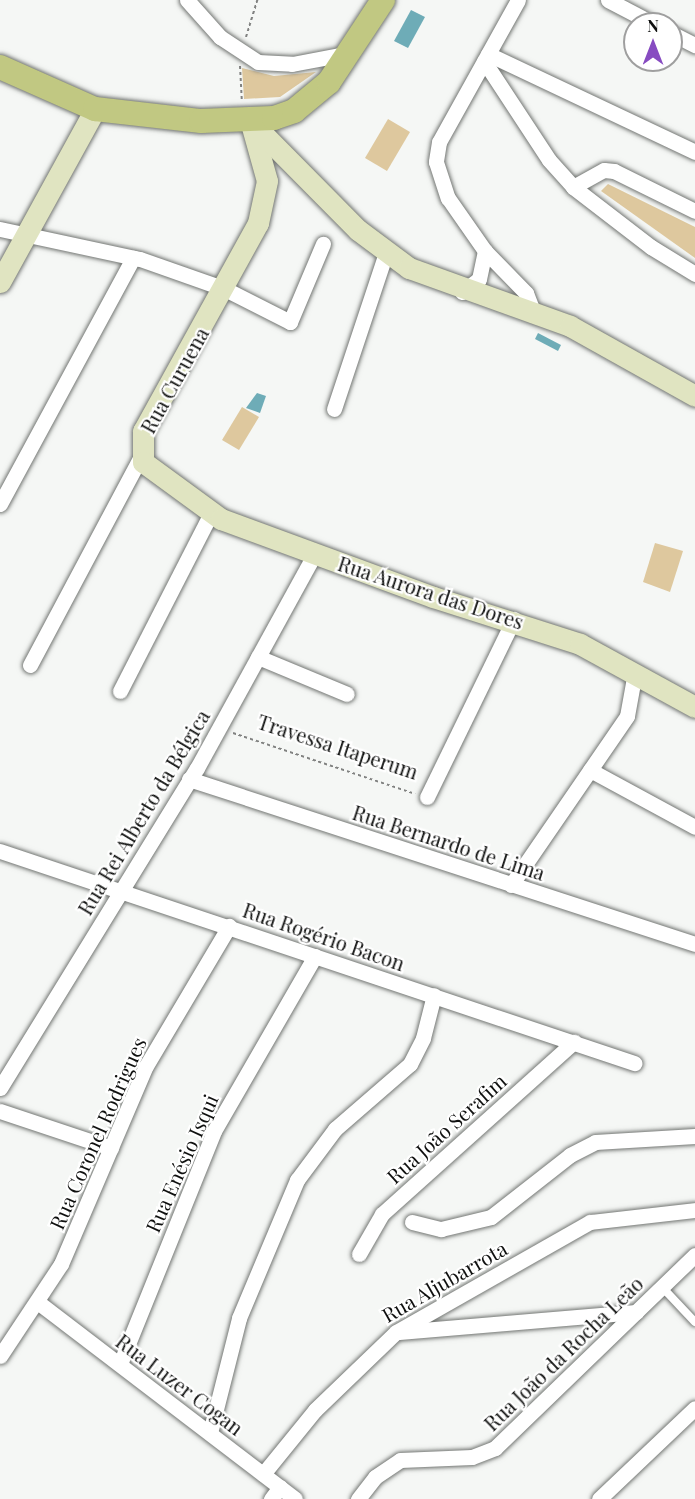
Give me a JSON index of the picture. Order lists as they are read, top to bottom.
{
  "streets": {
    "main road": ["Rua Curuena", "Rua Aurora das Dores"],
    "street": [
      "Travessa Itaperum",
      "Rua Rei Alberto da Bélgica",
      "Rua Bernardo de Lima",
      "Rua Rogério Bacon",
      "Rua João Serafim",
      "Rua Coronel Rodrigues",
      "Rua Enésio Isqui",
      "Rua Aljubarrota",
      "Rua João da Rocha Leão",
      "Rua Luzer Cogan"
    ]
  },
  "crossings": [
    ["Rua Curuena", "Rua Aurora das Dores"],
    ["Rua Aurora das Dores", "Travessa Itaperum"],
    ["Rua Aurora das Dores", "Rua Rei Alberto da Bélgica"],
    ["Travessa Itaperum", "Rua Rei Alberto da Bélgica"],
    ["Rua Rei Alberto da Bélgica", "Rua Bernardo de Lima"],
    ["Rua Rei Alberto da Bélgica", "Rua Rogério Bacon"],
    ["Rua Rogério Bacon", "Rua João Serafim"],
    ["Rua Rogério Bacon", "Rua Coronel Rodrigues"],
    ["Rua Rogério Bacon", "Rua Enésio Isqui"],
    ["Rua Coronel Rodrigues", "Rua Luzer Cogan"],
    ["Rua Enésio Isqui", "Rua Luzer Cogan"],
    ["Rua Aljubarrota", "Rua Luzer Cogan"]
  ],
  "north": "top"
}
